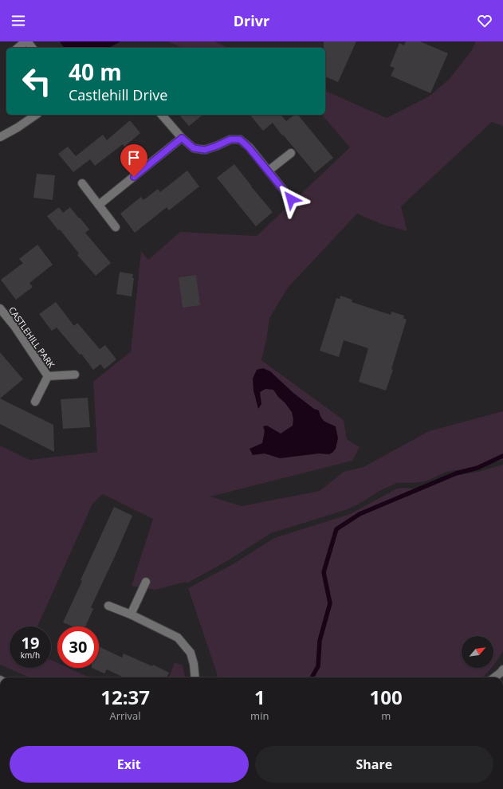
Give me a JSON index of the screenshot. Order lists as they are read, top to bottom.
{
  "streets": {
    "street": ["CASTLEHILL PARK"]
  },
  "north": "top right",
  "page": {
    "header": "Drivr",
    "turn": ["40 m", "Castlehill Drive"],
    "speed": "19 km/h",
    "limit": "30",
    "eta": [
      "12:37",
      "Arrival",
      "1",
      "min",
      "100",
      "m"
    ],
    "buttons": ["Exit", "Share"]
  }
}
